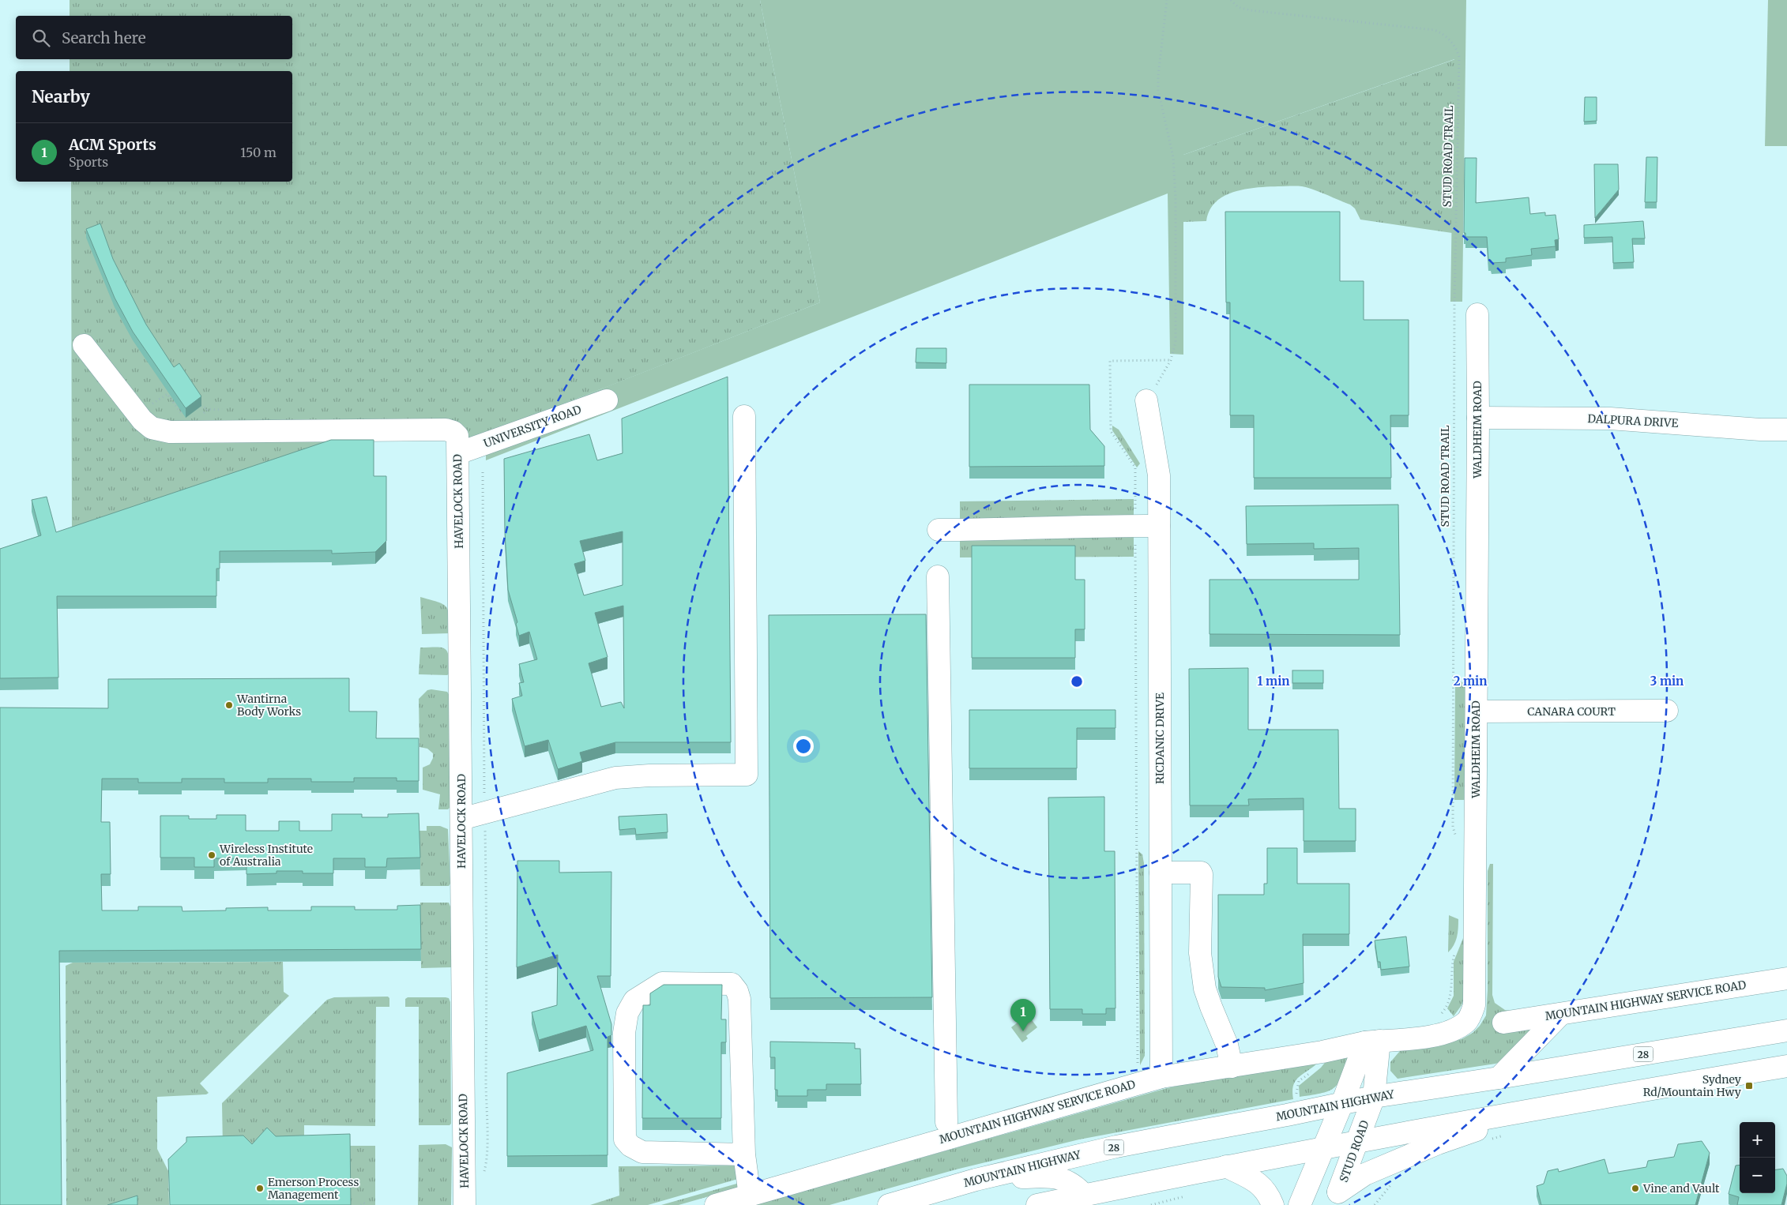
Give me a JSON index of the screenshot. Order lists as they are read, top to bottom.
{
  "streets": {
    "street": [
      "DALPURA DRIVE",
      "UNIVERSITY ROAD",
      "WALDHEIM ROAD",
      "HAVELOCK ROAD",
      "CANARA COURT",
      "RICDANIC DRIVE",
      "MOUNTAIN HIGHWAY SERVICE ROAD",
      "28",
      "MOUNTAIN HIGHWAY",
      "STUD ROAD"
    ],
    "path": ["STUD ROAD TRAIL"]
  },
  "crossings": [
    ["DALPURA DRIVE", "WALDHEIM ROAD"],
    ["UNIVERSITY ROAD", "HAVELOCK ROAD"],
    ["WALDHEIM ROAD", "CANARA COURT"],
    ["WALDHEIM ROAD", "MOUNTAIN HIGHWAY SERVICE ROAD"],
    ["RICDANIC DRIVE", "MOUNTAIN HIGHWAY SERVICE ROAD"],
    ["MOUNTAIN HIGHWAY", "STUD ROAD"]
  ],
  "places": {
    "other": [
      "Wantirna Body Works",
      "Wireless Institute of Australia",
      "Emerson Process Management",
      "Vine and Vault"
    ],
    "transit": ["Sydney Rd/Mountain Hwy"]
  },
  "page": {
    "search": "Search here",
    "heading": "Nearby",
    "list": [
      {
        "mark": "1",
        "name": "ACM Sports",
        "note": "Sports",
        "value": "150 m"
      }
    ],
    "pins": "1",
    "map_buttons": ["+", "−"]
  },
  "rings": ["1 min", "2 min", "3 min"]
}
